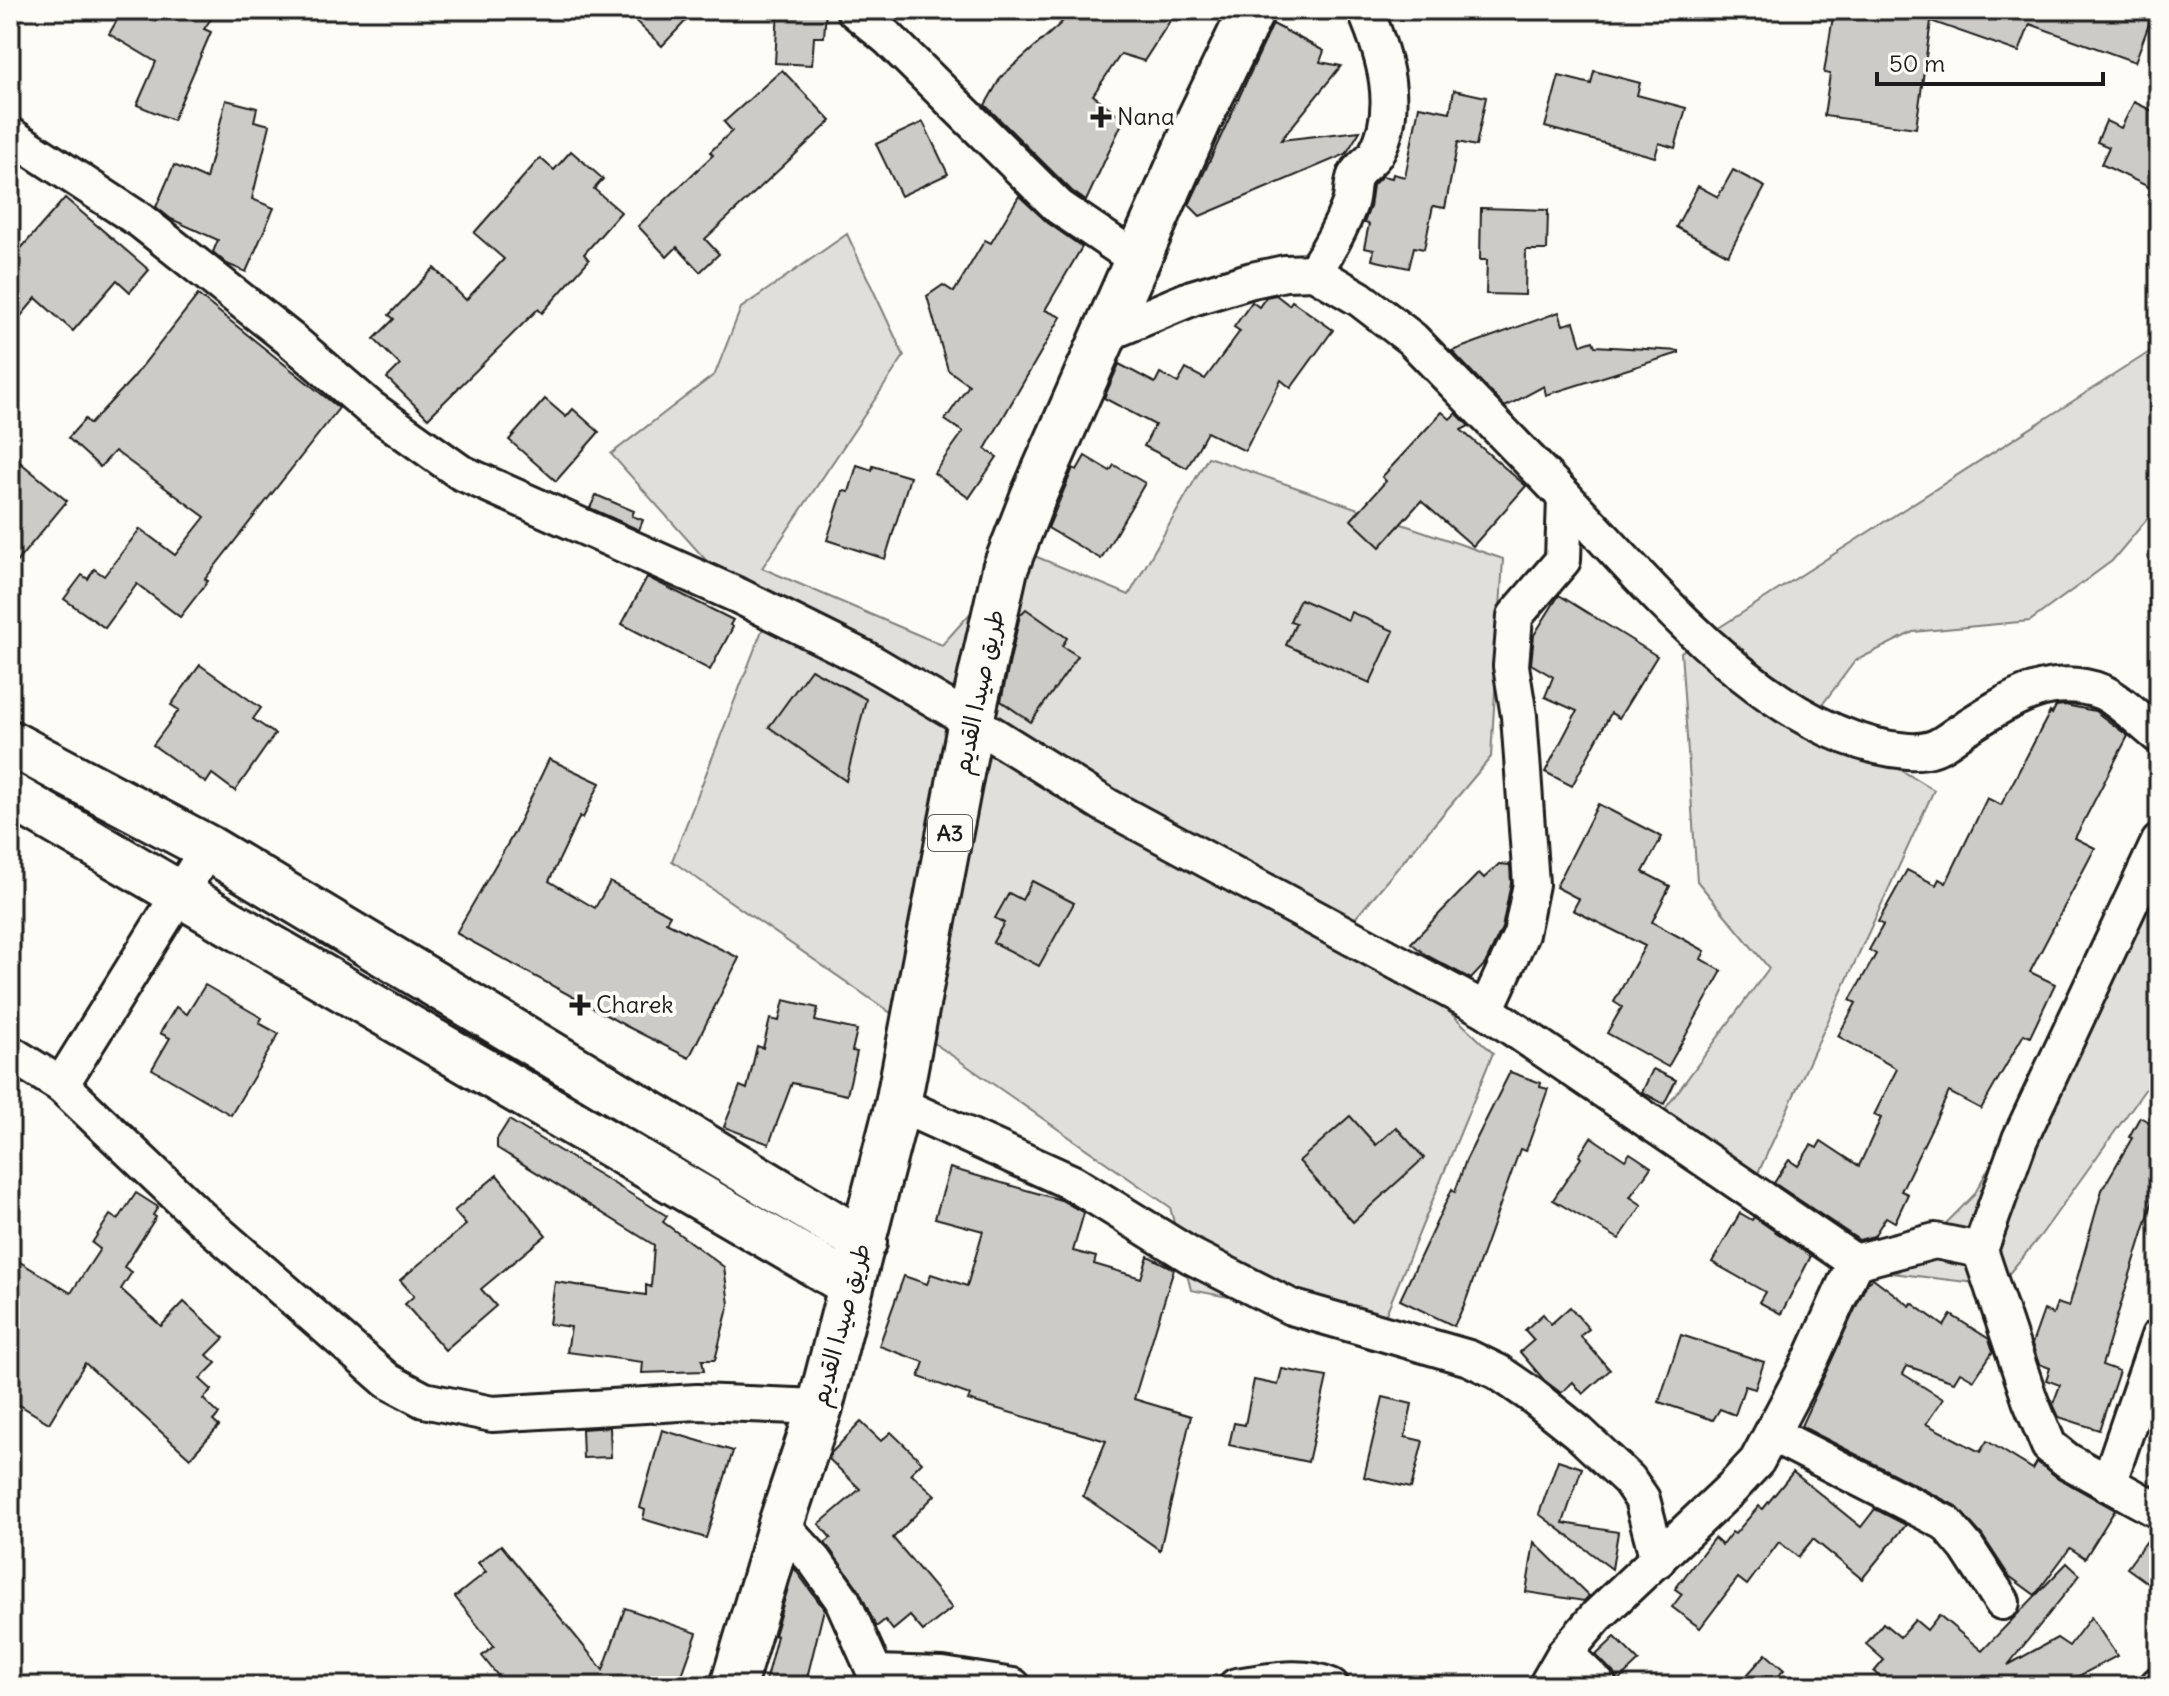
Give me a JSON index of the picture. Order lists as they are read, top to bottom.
{
  "streets": {
    "main road": ["طريق صيدا القديم", "A3"]
  },
  "places": {
    "health": ["Nana", "Charek"]
  },
  "scale_bar": "50 m"
}
